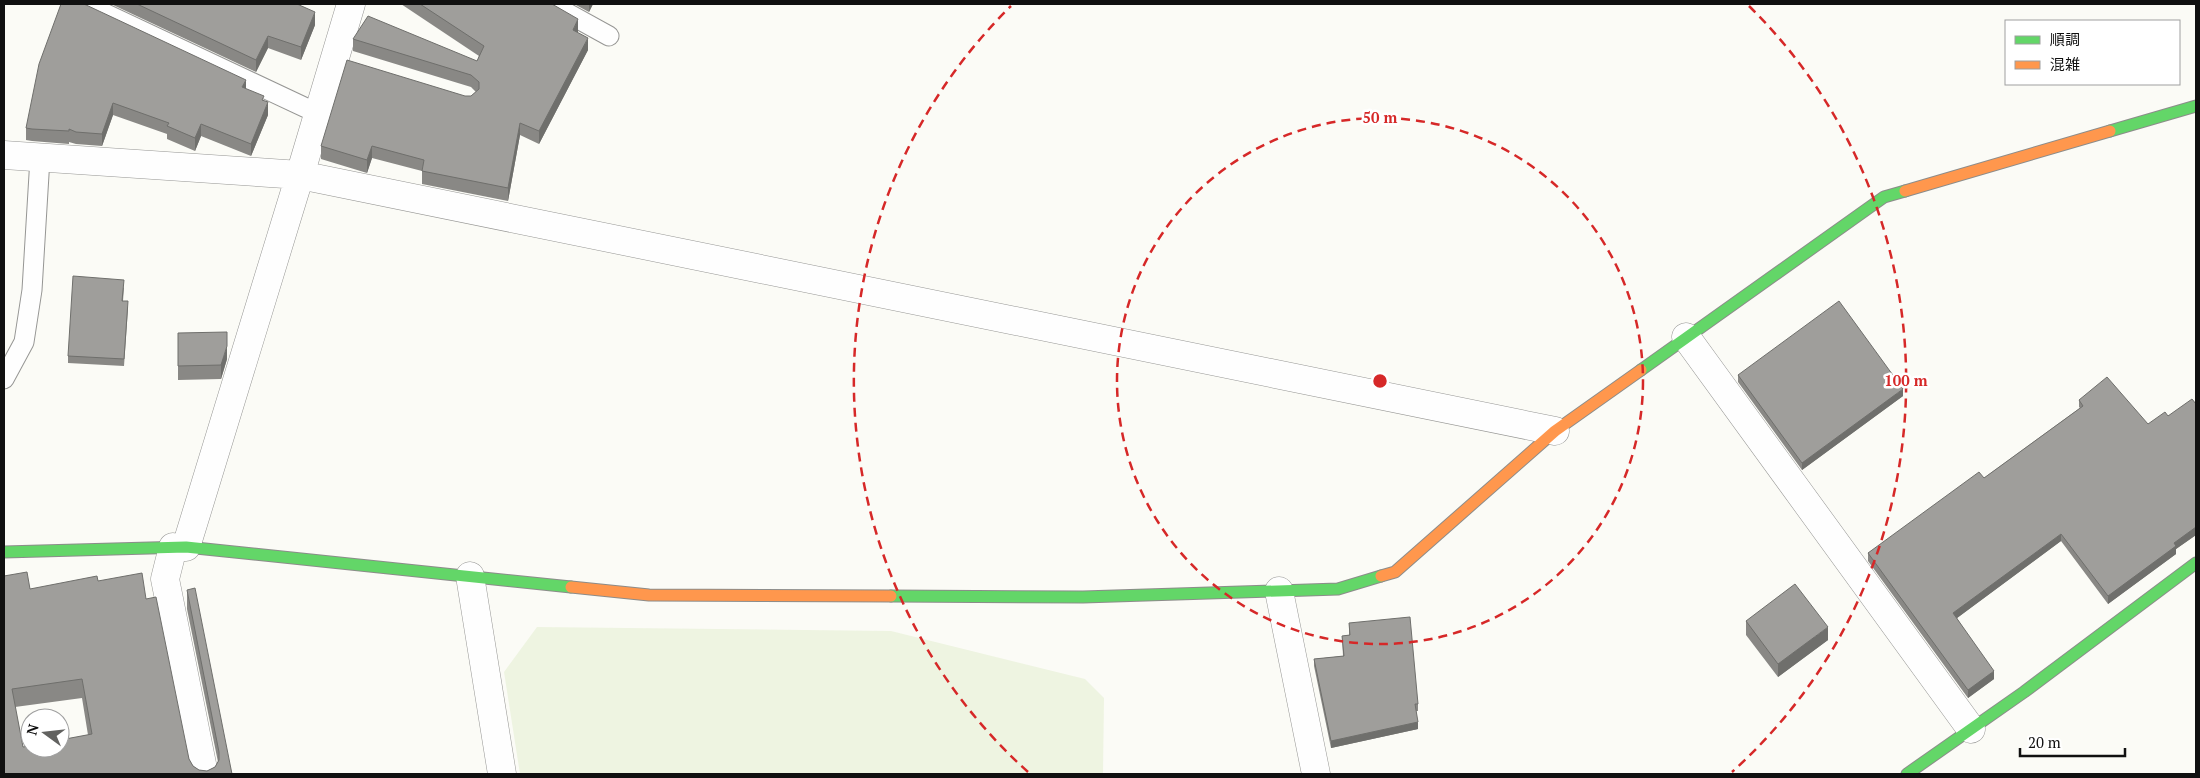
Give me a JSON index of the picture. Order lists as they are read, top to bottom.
{
  "legend": ["順調", "混雑"],
  "scale_bar": "20 m",
  "north": "left",
  "rings": ["50 m", "100 m"]
}
